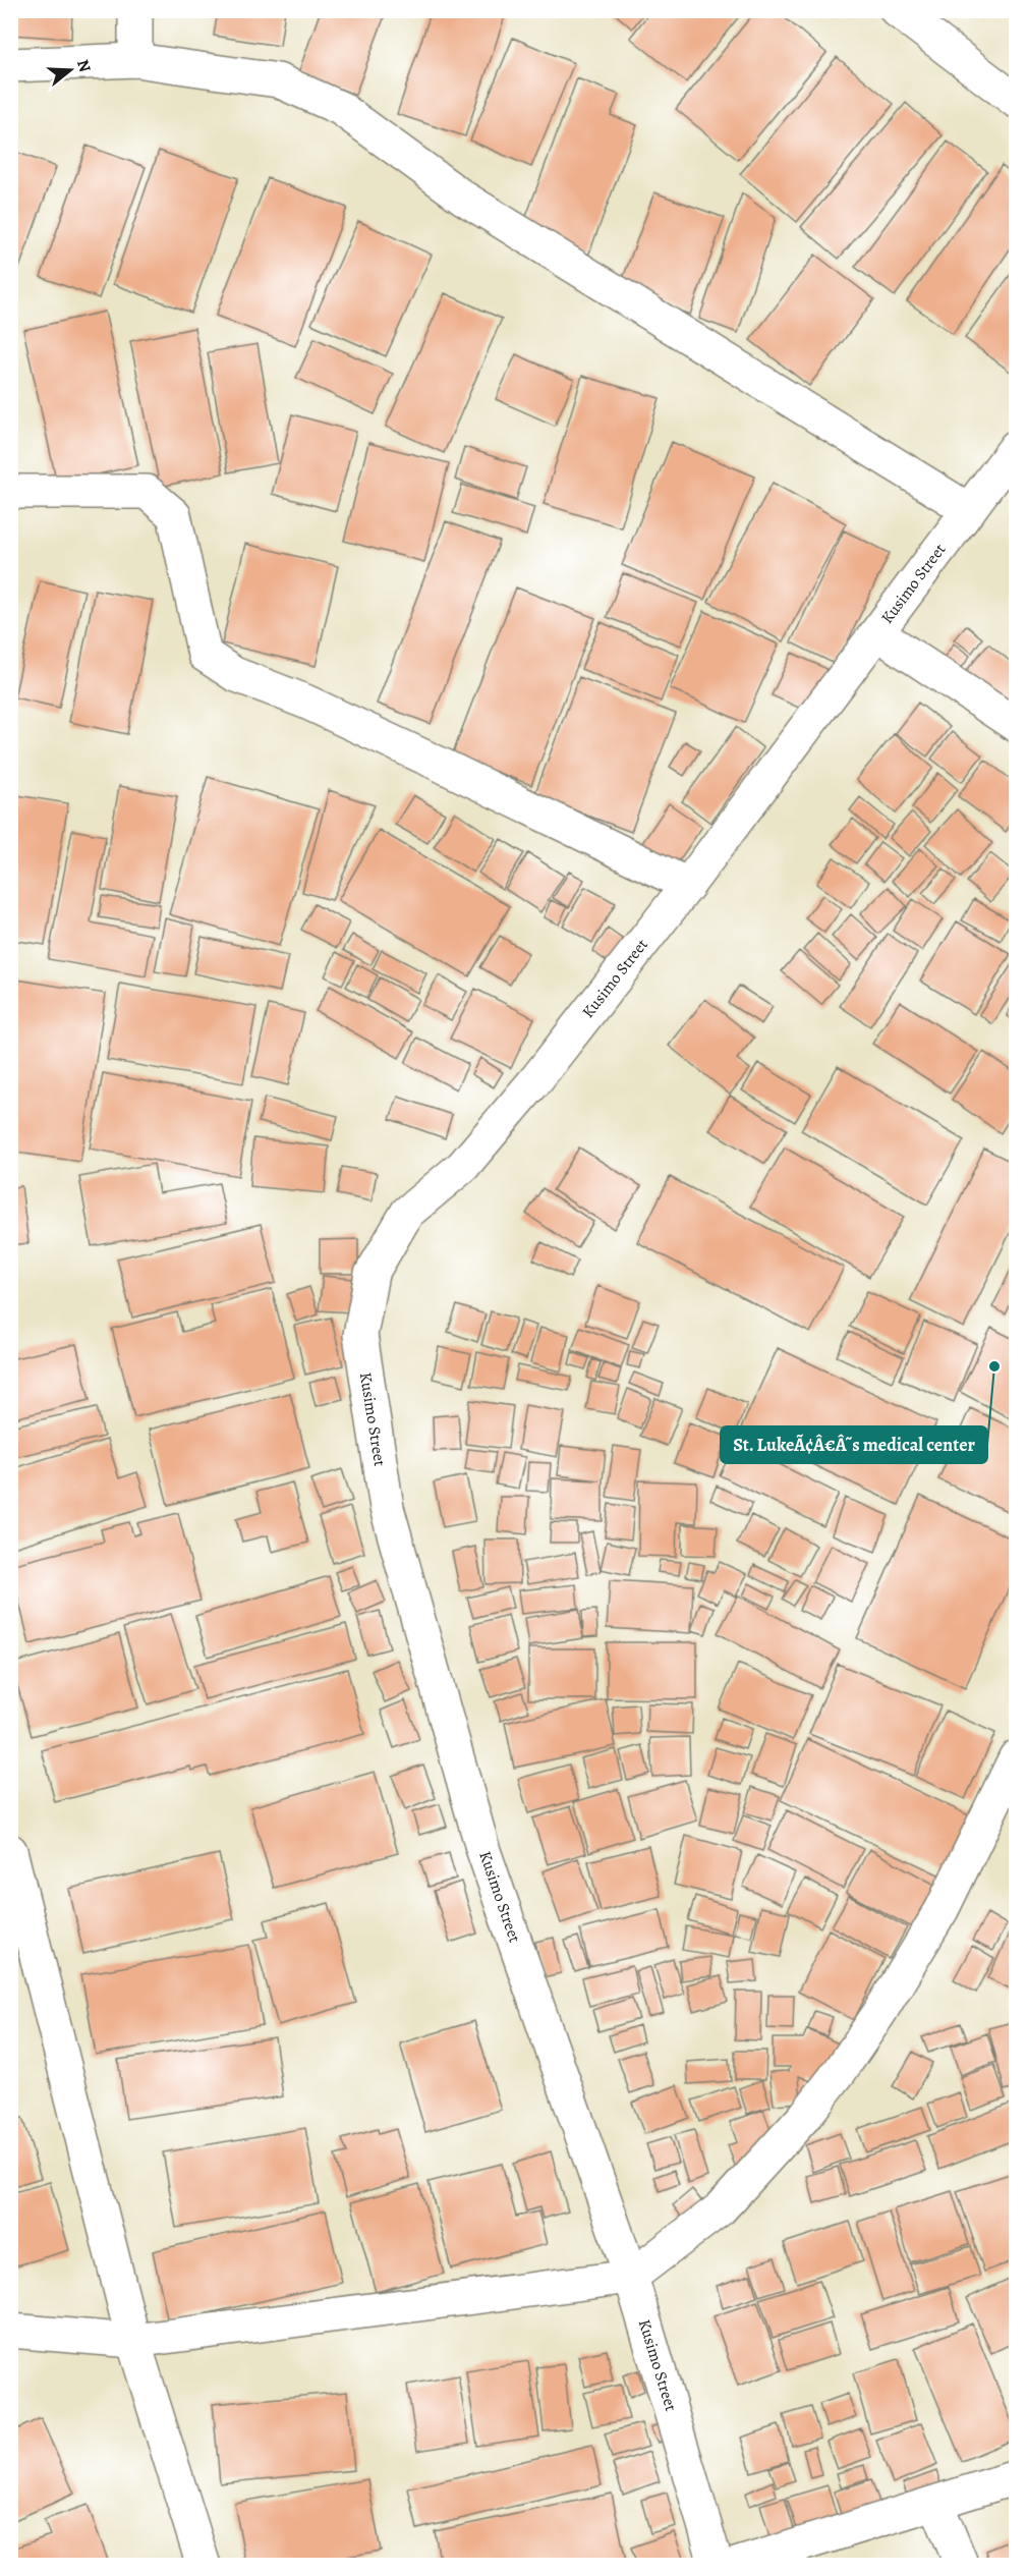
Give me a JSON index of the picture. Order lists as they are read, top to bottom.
{
  "streets": {
    "street": ["Kusimo Street"]
  },
  "places": ["St. LukeÃ¢Â€Â˜s medical center"],
  "north": "right"
}
